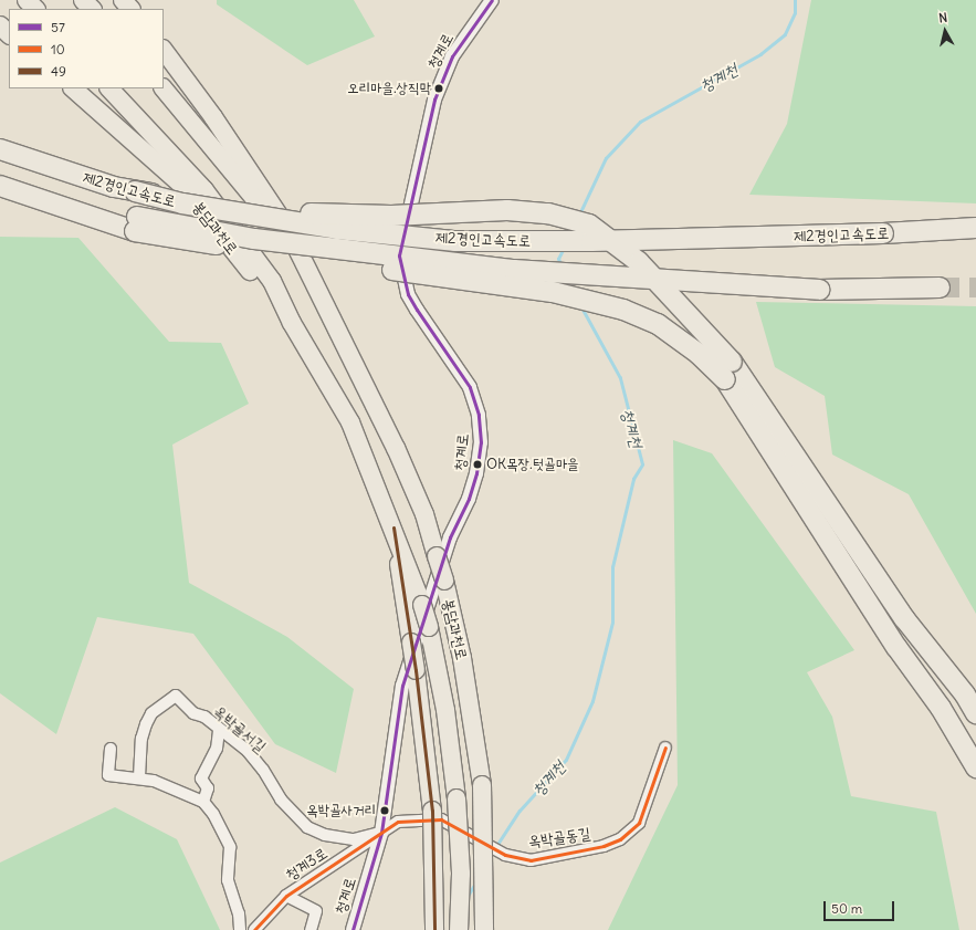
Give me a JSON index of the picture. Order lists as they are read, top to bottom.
{
  "streets": {
    "highway": ["제2경인고속도로", "봉담과천로"],
    "street": [
      "청계로",
      "옥박골서길",
      "옥박골동길",
      "청계3로"
    ]
  },
  "crossings": [
    ["청계로", "옥박골서길"],
    ["청계로", "청계3로"],
    ["봉담과천로", "옥박골동길"],
    ["옥박골서길", "청계3로"]
  ],
  "water": ["청계천"],
  "places": ["오리마을.상직막", "OK목장.텃골마을", "옥박골사거리"],
  "lines": ["transit line 57", "transit line 49", "transit line 10"],
  "legend": ["57", "10", "49"],
  "scale_bar": "50 m",
  "north": "top"
}
